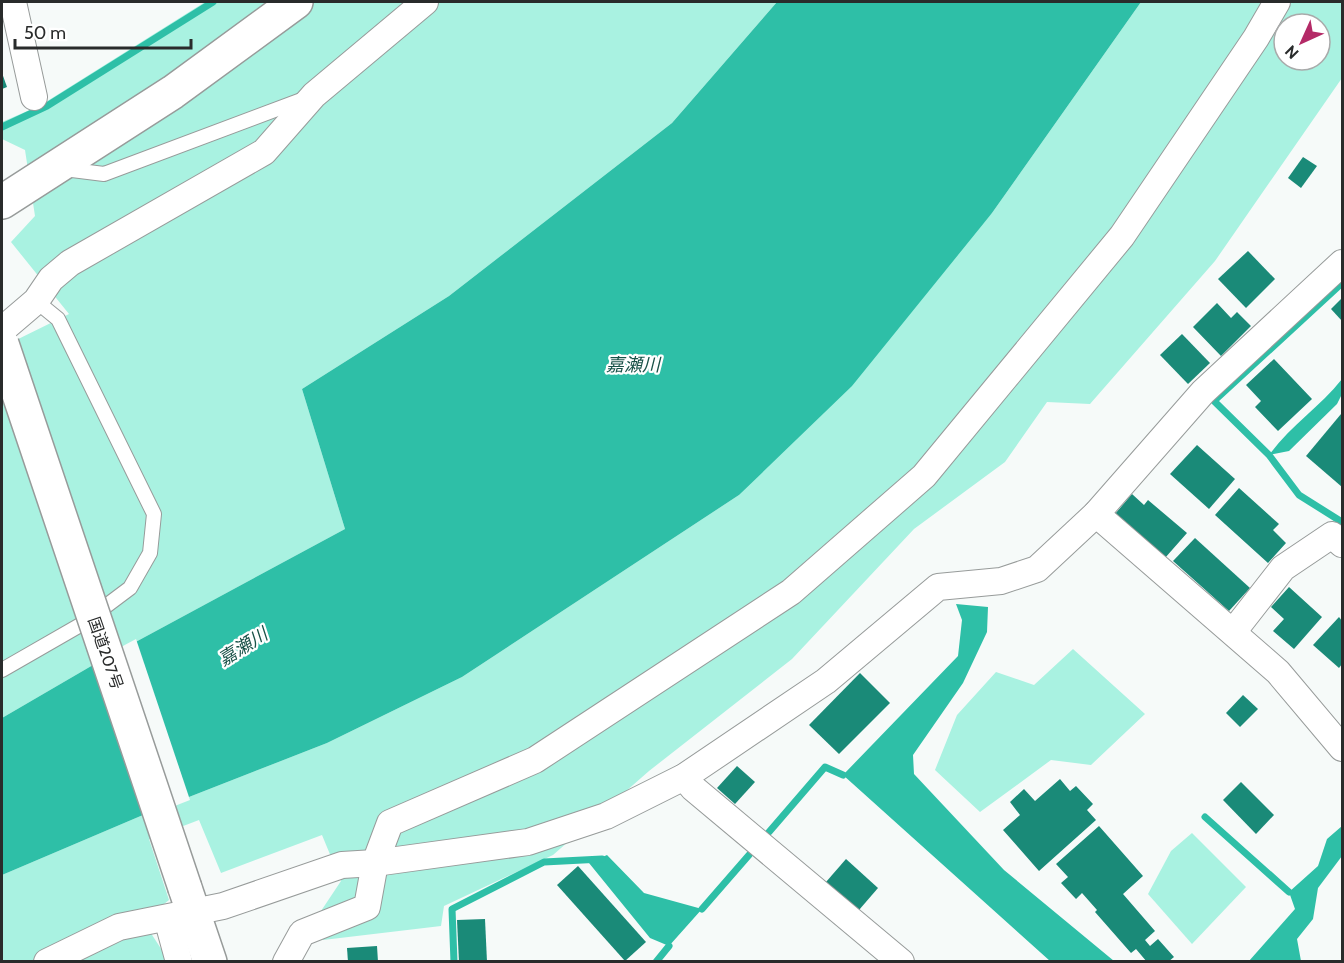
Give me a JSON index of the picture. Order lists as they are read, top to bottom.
{
  "streets": {
    "main road": ["国道207号"]
  },
  "water": ["嘉瀬川"],
  "scale_bar": "50 m",
  "north": "bottom left"
}
